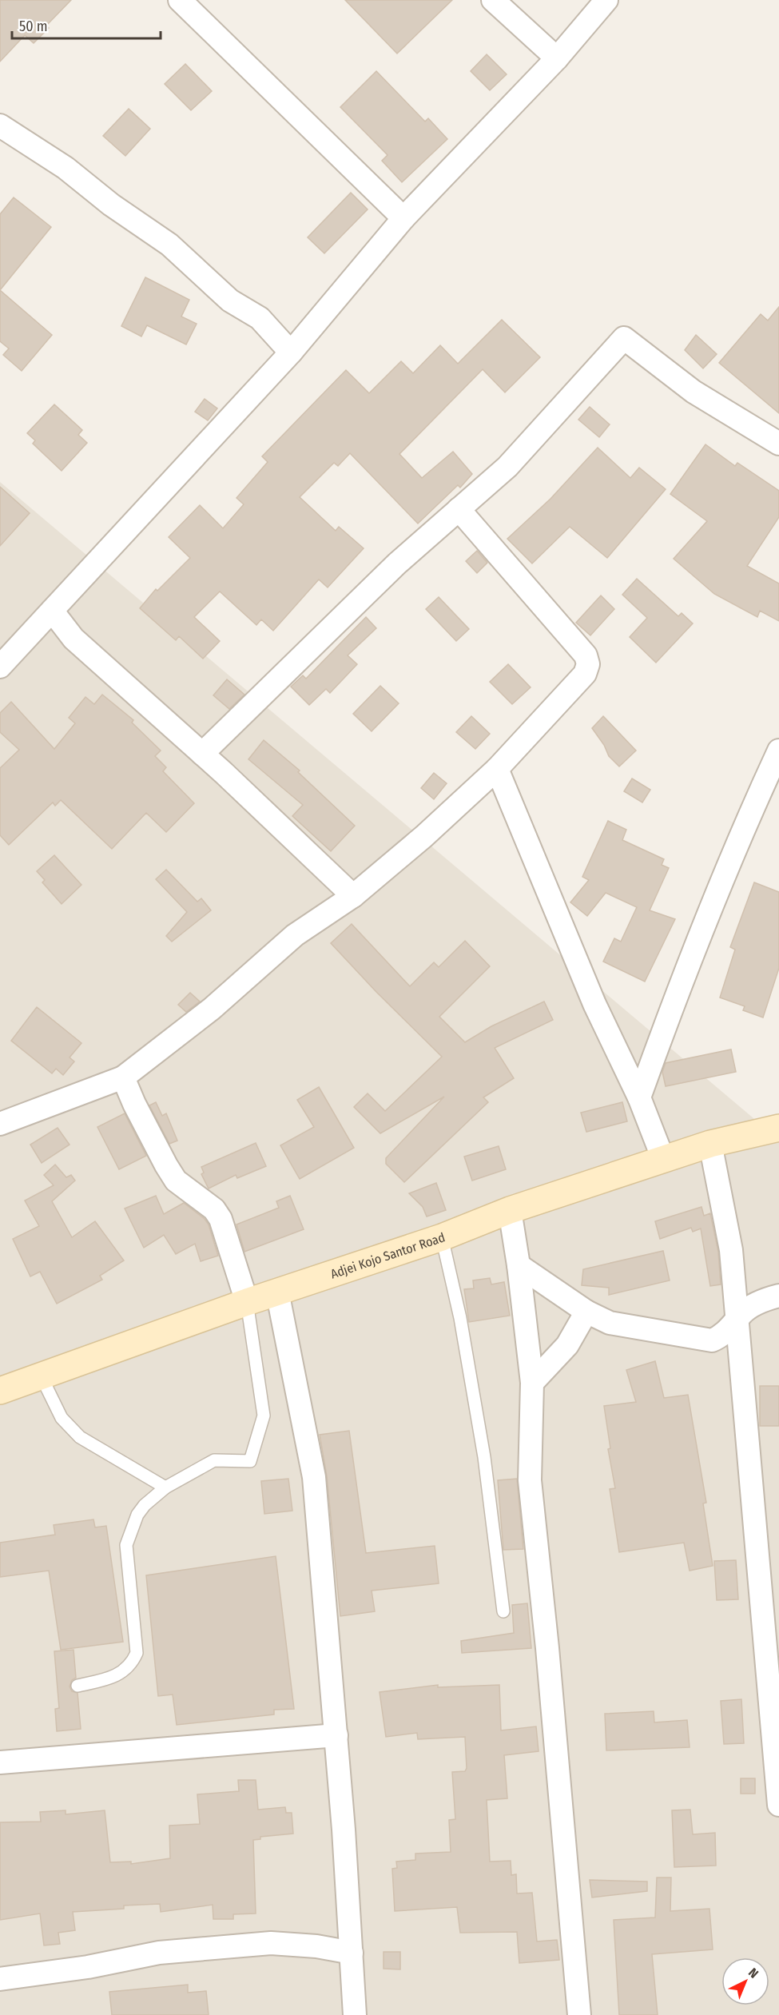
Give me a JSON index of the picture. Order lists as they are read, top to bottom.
{
  "streets": {
    "street": ["Adjei Kojo Santor Road"]
  },
  "scale_bar": "50 m",
  "north": "top right"
}
